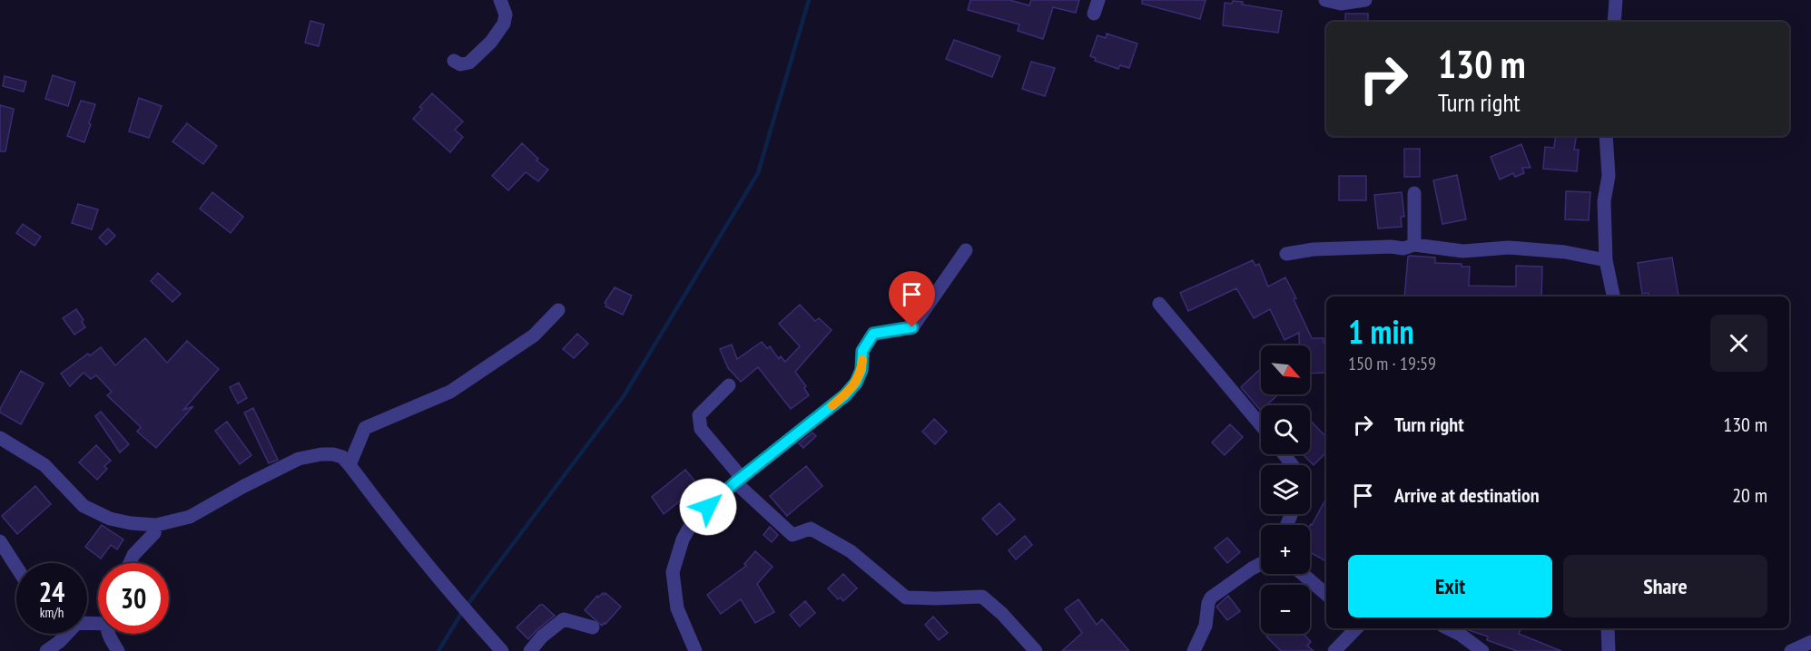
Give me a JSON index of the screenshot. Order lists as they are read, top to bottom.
{
  "north": "bottom right",
  "page": {
    "turn": ["130 m", "Turn right"],
    "heading": ["1 min", "150 m · 19:59"],
    "map_buttons": ["+", "−"],
    "list": [
      {
        "name": "Turn right",
        "value": "130 m"
      },
      {
        "name": "Arrive at destination",
        "value": "20 m"
      }
    ],
    "buttons": ["Exit", "Share"],
    "speed": "24 km/h",
    "limit": "30"
  }
}
